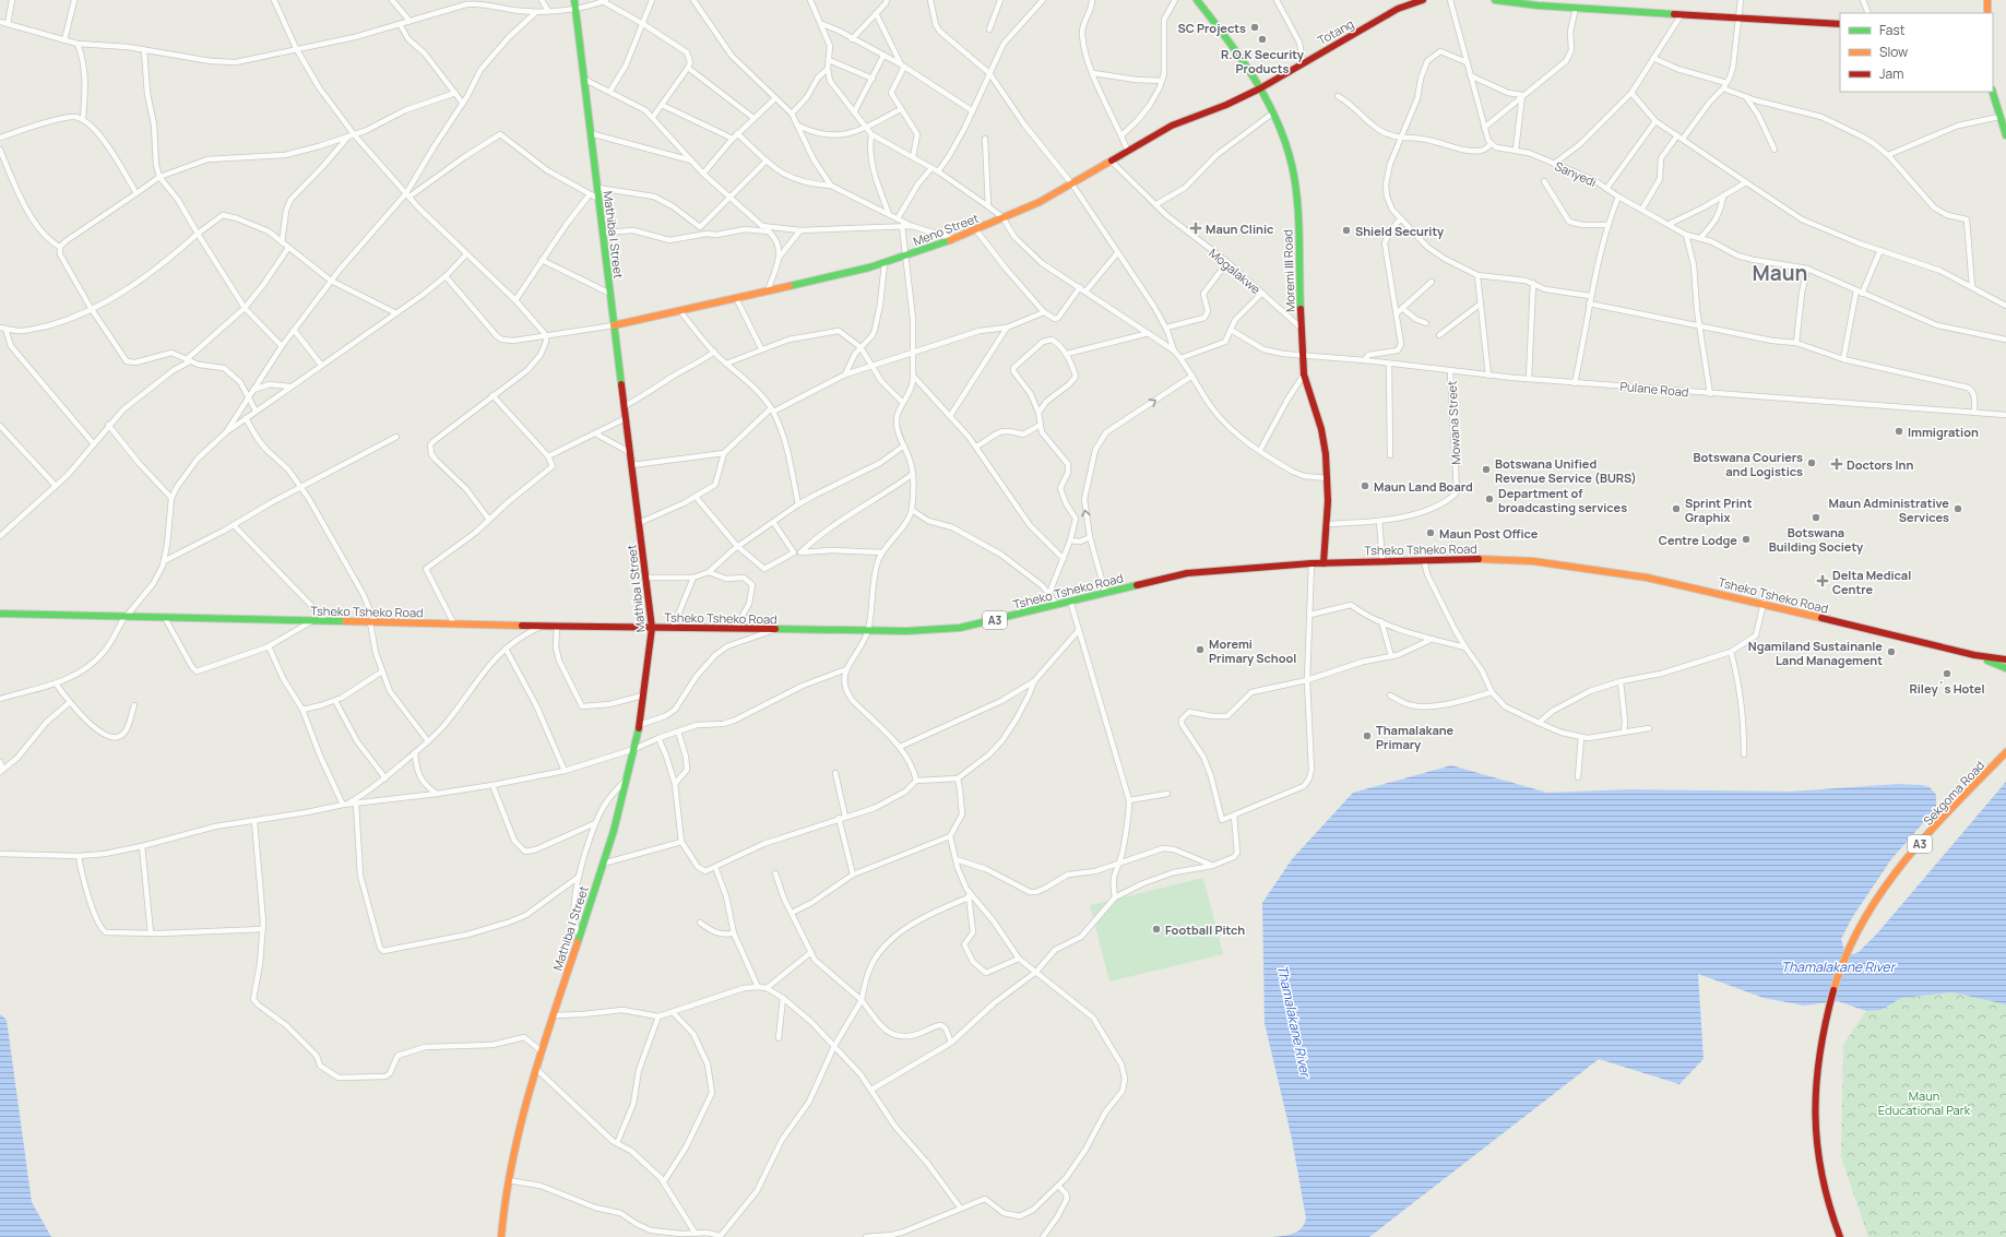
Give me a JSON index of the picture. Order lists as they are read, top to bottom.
{
  "streets": {
    "main road": [
      "Totang",
      "Meno Street",
      "Mathiba I Street",
      "Moremi III Road",
      "Tsheko Tsheko Road",
      "A3",
      "Sekgoma Road"
    ],
    "street": [
      "Sanyedi",
      "Mogalakwe",
      "Pulane Road",
      "Mowana Street"
    ]
  },
  "crossings": [
    ["Totang", "Meno Street"],
    ["Totang", "Moremi III Road"],
    ["Meno Street", "Mathiba I Street"],
    ["Meno Street", "Mogalakwe"],
    ["Meno Street", "Moremi III Road"],
    ["Mathiba I Street", "Tsheko Tsheko Road"],
    ["Mogalakwe", "Moremi III Road"],
    ["Moremi III Road", "Pulane Road"],
    ["Moremi III Road", "Mowana Street"],
    ["Moremi III Road", "Tsheko Tsheko Road"],
    ["Pulane Road", "Mowana Street"]
  ],
  "districts": ["Maun"],
  "water": ["Thamalakane River"],
  "parks": ["Maun Educational Park"],
  "places": {
    "other": [
      "SC Projects",
      "R.O.K Security Products",
      "Shield Security",
      "Immigration",
      "Botswana Couriers and Logistics",
      "Botswana Unified Revenue Service (BURS)",
      "Maun Land Board",
      "Department of broadcasting services",
      "Sprint Print Graphix",
      "Maun Administrative Services",
      "Botswana Building Society",
      "Maun Post Office",
      "Centre Lodge",
      "Moremi Primary School",
      "Ngamiland Sustainanle Land Management",
      "Riley´s Hotel",
      "Thamalakane Primary",
      "Football Pitch"
    ],
    "health": ["Maun Clinic", "Doctors Inn", "Delta Medical Centre"]
  },
  "legend": ["Fast", "Slow", "Jam"]
}
